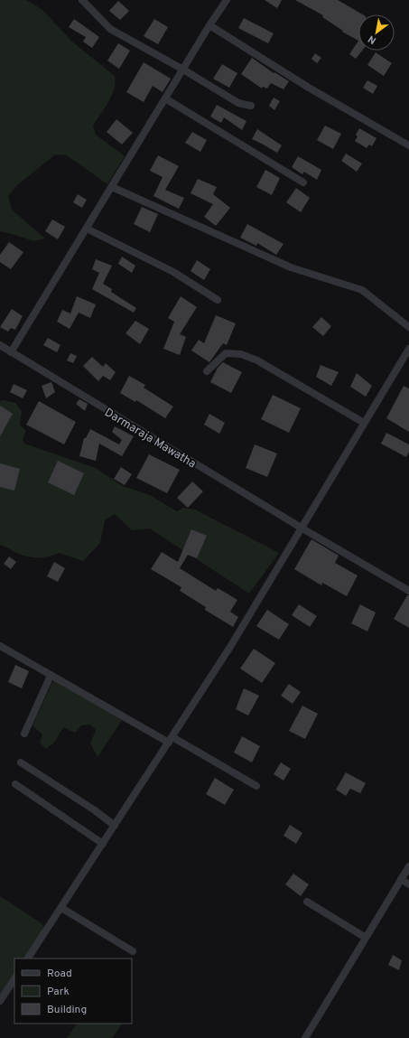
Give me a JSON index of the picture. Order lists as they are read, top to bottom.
{
  "streets": {
    "street": ["Darmaraja Mawatha"]
  },
  "legend": ["Road", "Park", "Building"],
  "north": "bottom left"
}
